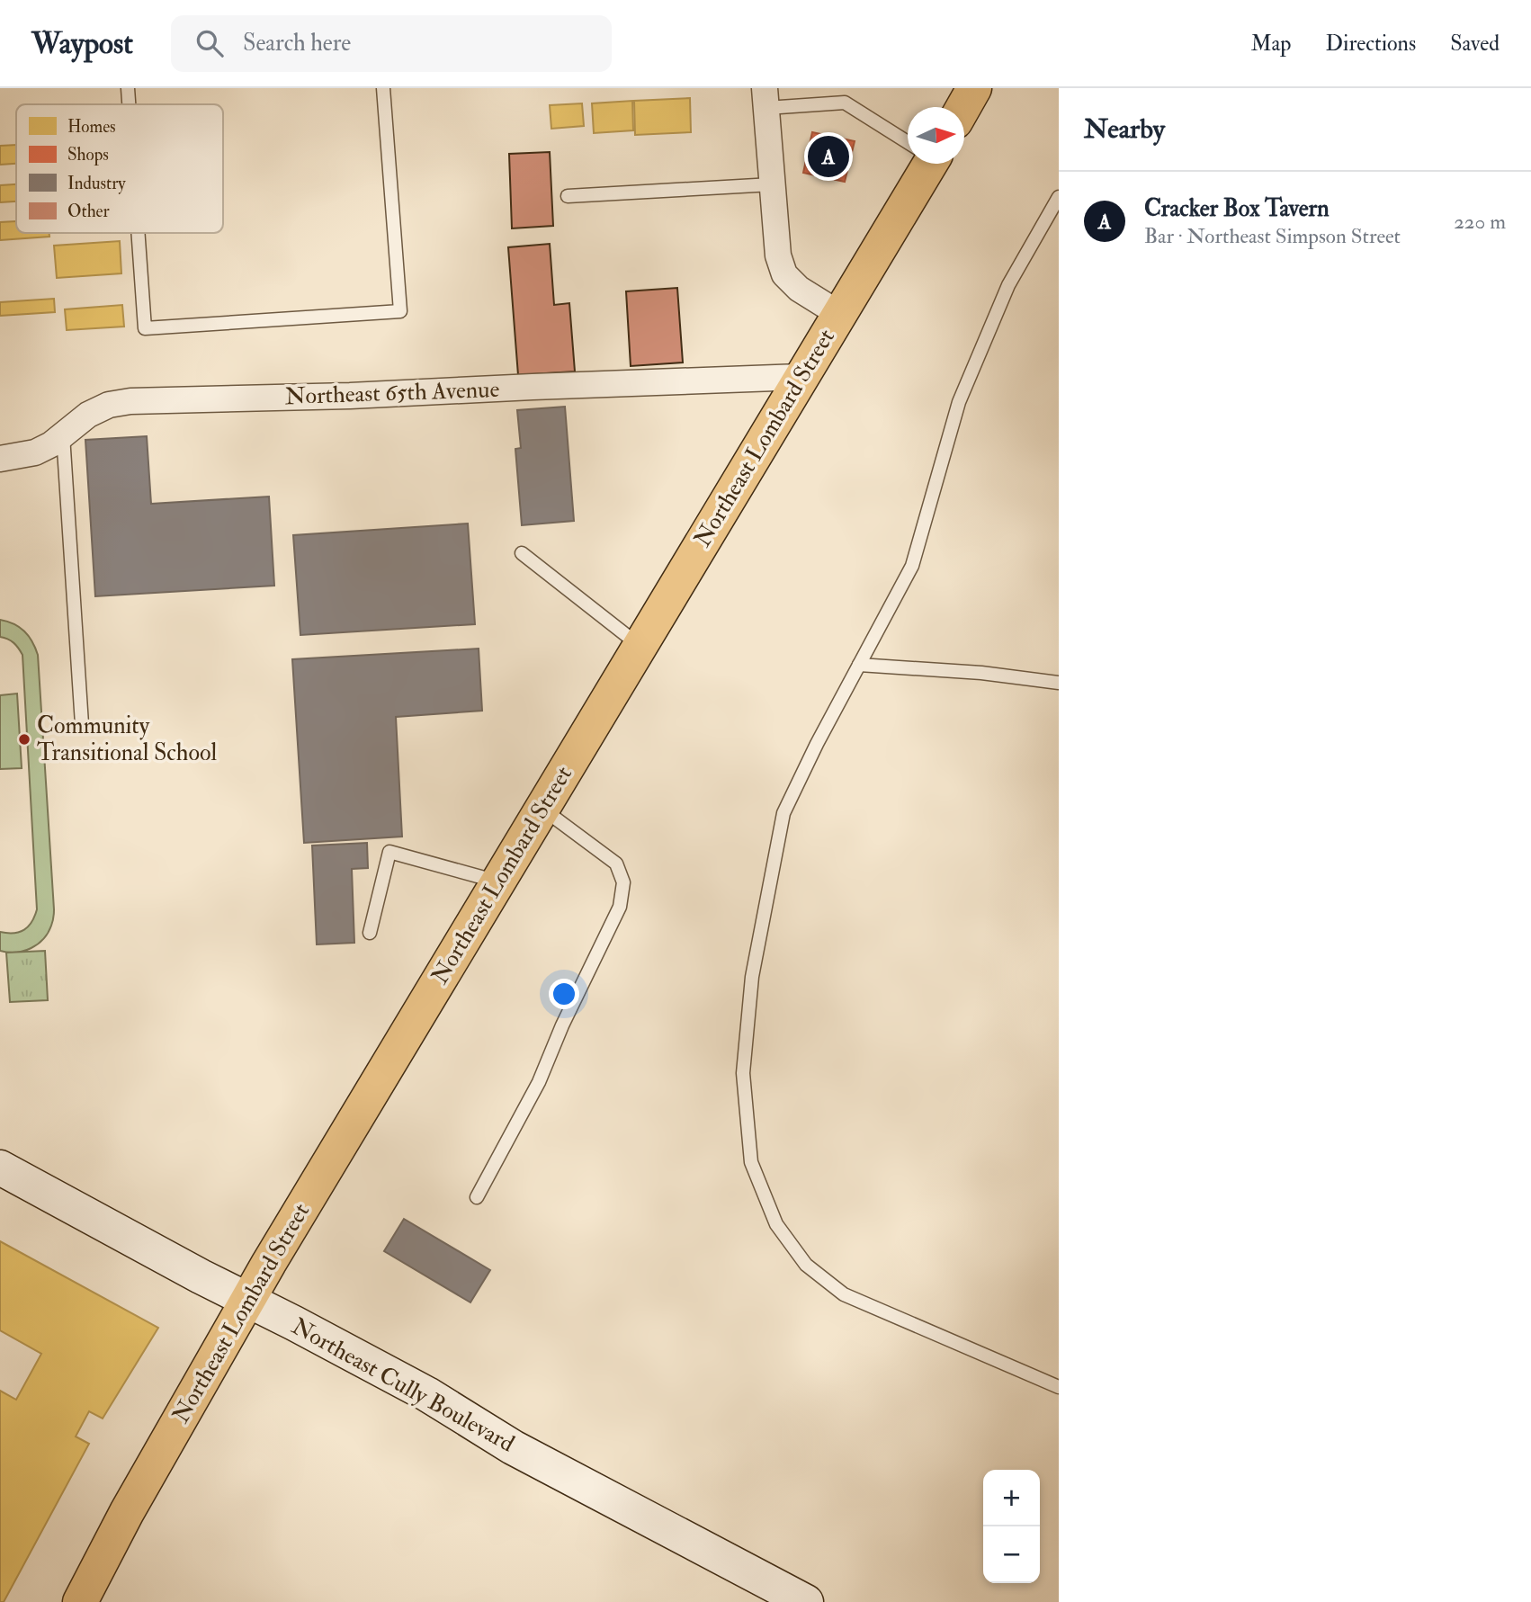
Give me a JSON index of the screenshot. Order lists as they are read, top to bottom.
{
  "streets": {
    "main road": ["Northeast Lombard Street"],
    "street": ["Northeast 65th Avenue", "Northeast Cully Boulevard"]
  },
  "crossings": [
    ["Northeast 65th Avenue", "Northeast Lombard Street"],
    ["Northeast Lombard Street", "Northeast Cully Boulevard"]
  ],
  "places": ["Community Transitional School"],
  "legend": [
    "Homes",
    "Shops",
    "Industry",
    "Other"
  ],
  "north": "right",
  "page": {
    "header": "Waypost",
    "search": "Search here",
    "nav": ["Map", "Directions", "Saved"],
    "heading": "Nearby",
    "pins": "A",
    "list": [
      {
        "mark": "A",
        "name": "Cracker Box Tavern",
        "note": "Bar · Northeast Simpson Street",
        "value": "220 m"
      }
    ],
    "map_buttons": ["+", "−"]
  }
}
